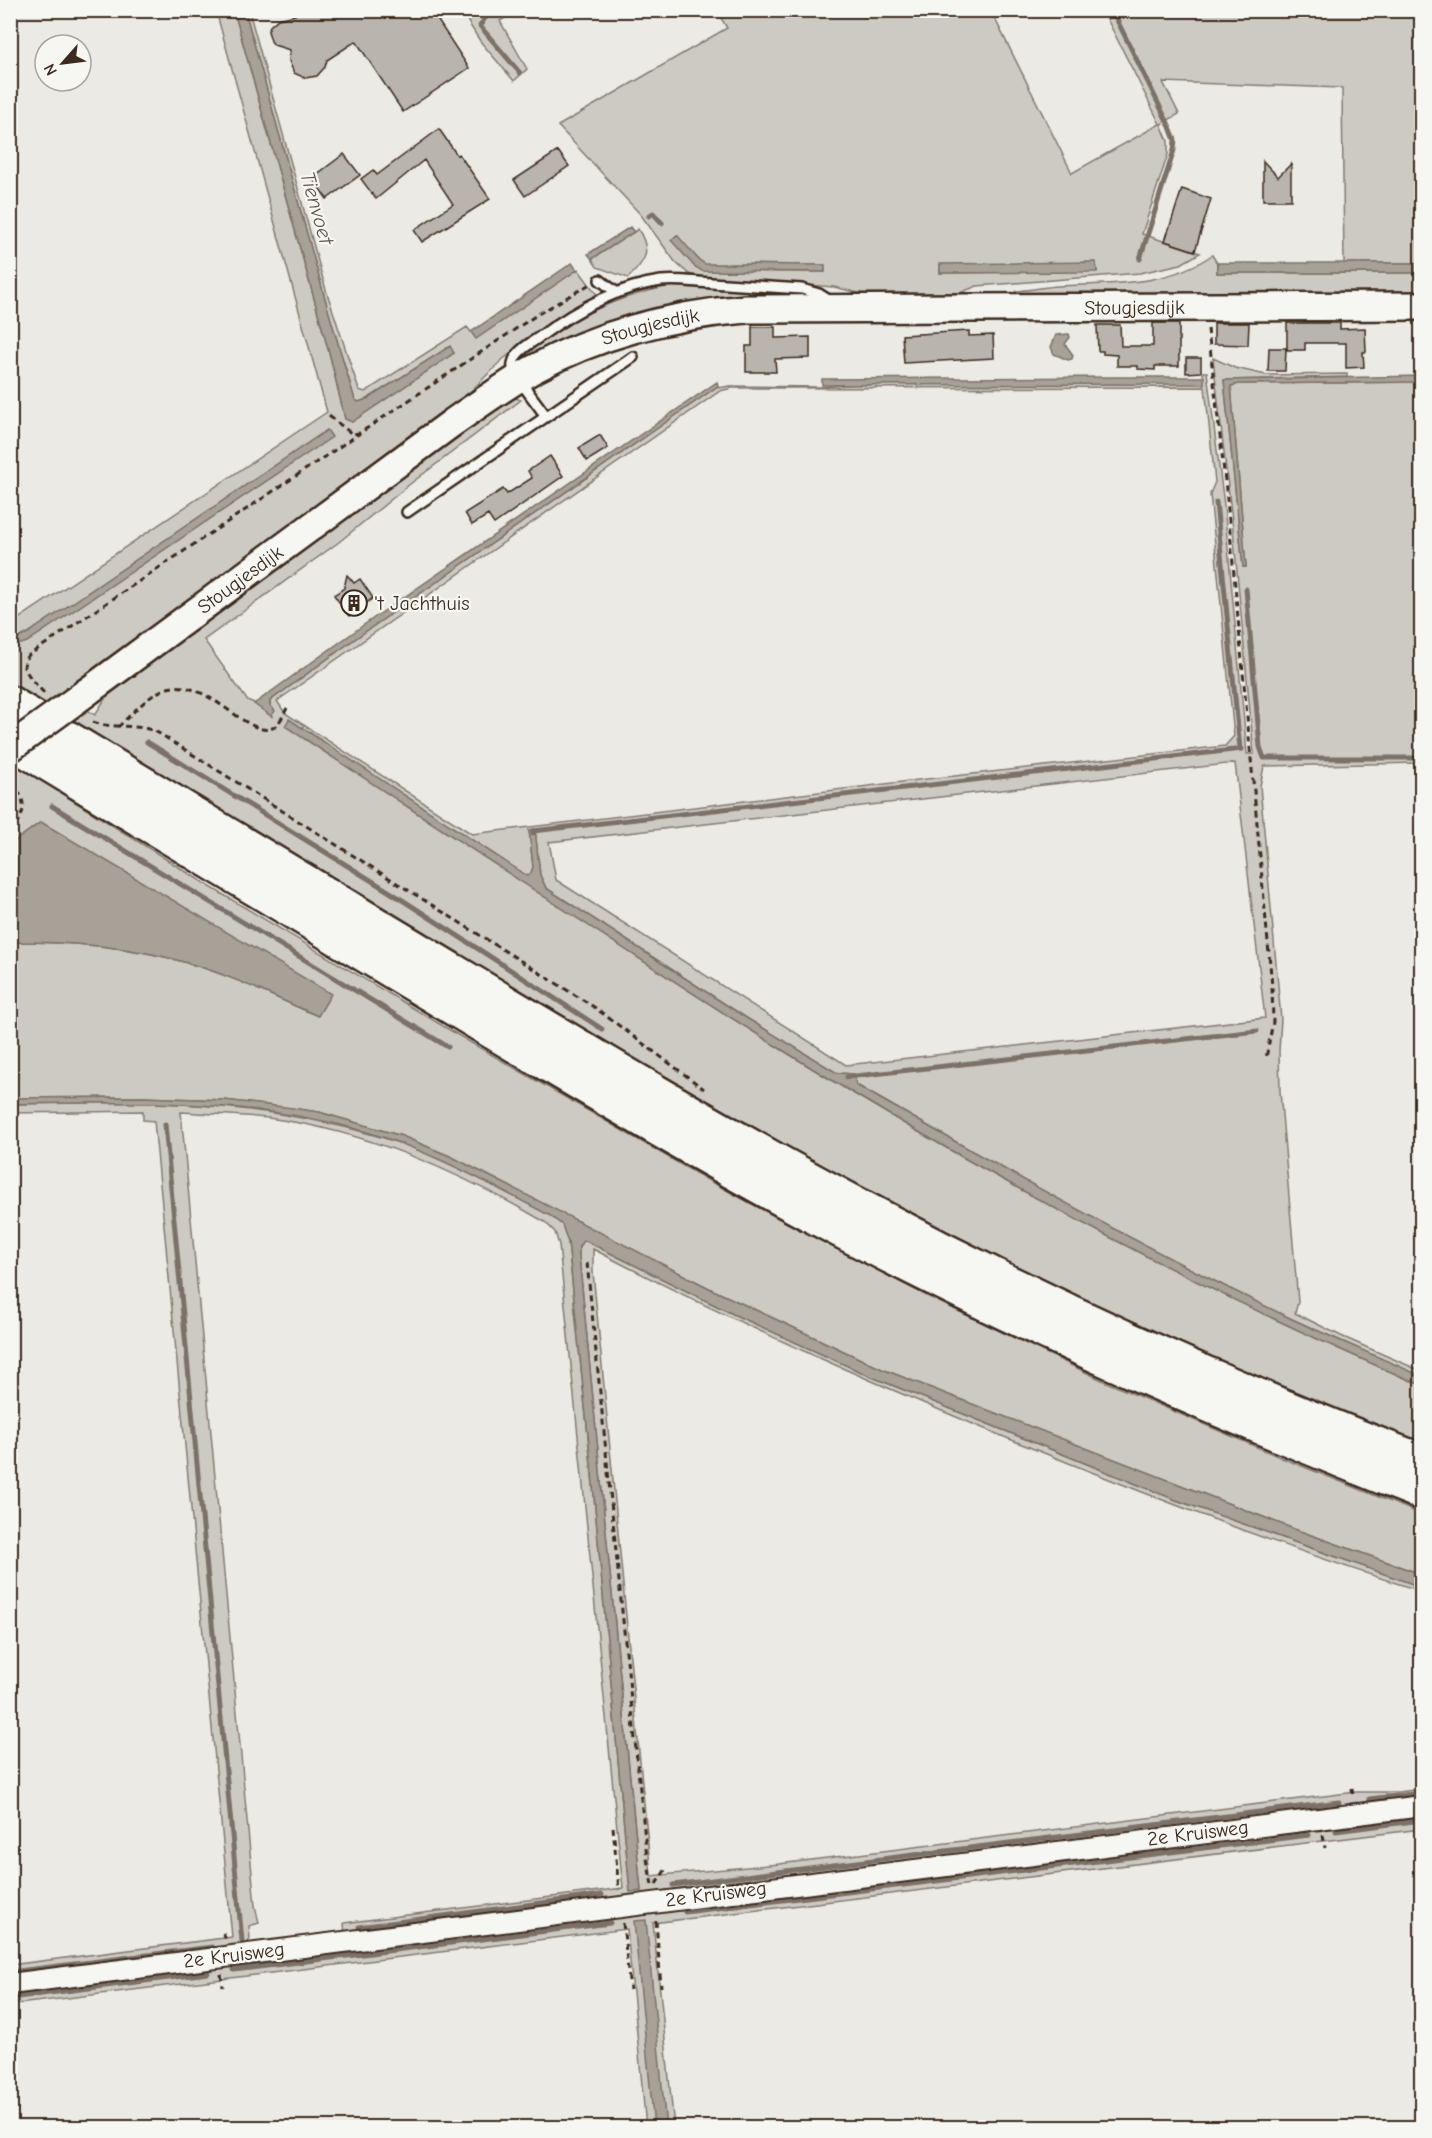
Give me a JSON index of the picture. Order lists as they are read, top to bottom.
{
  "streets": {
    "street": ["Stougjesdijk", "2e Kruisweg"]
  },
  "water": ["Tienvoet"],
  "places": {
    "building": ["'t Jachthuis"]
  },
  "north": "bottom left"
}
